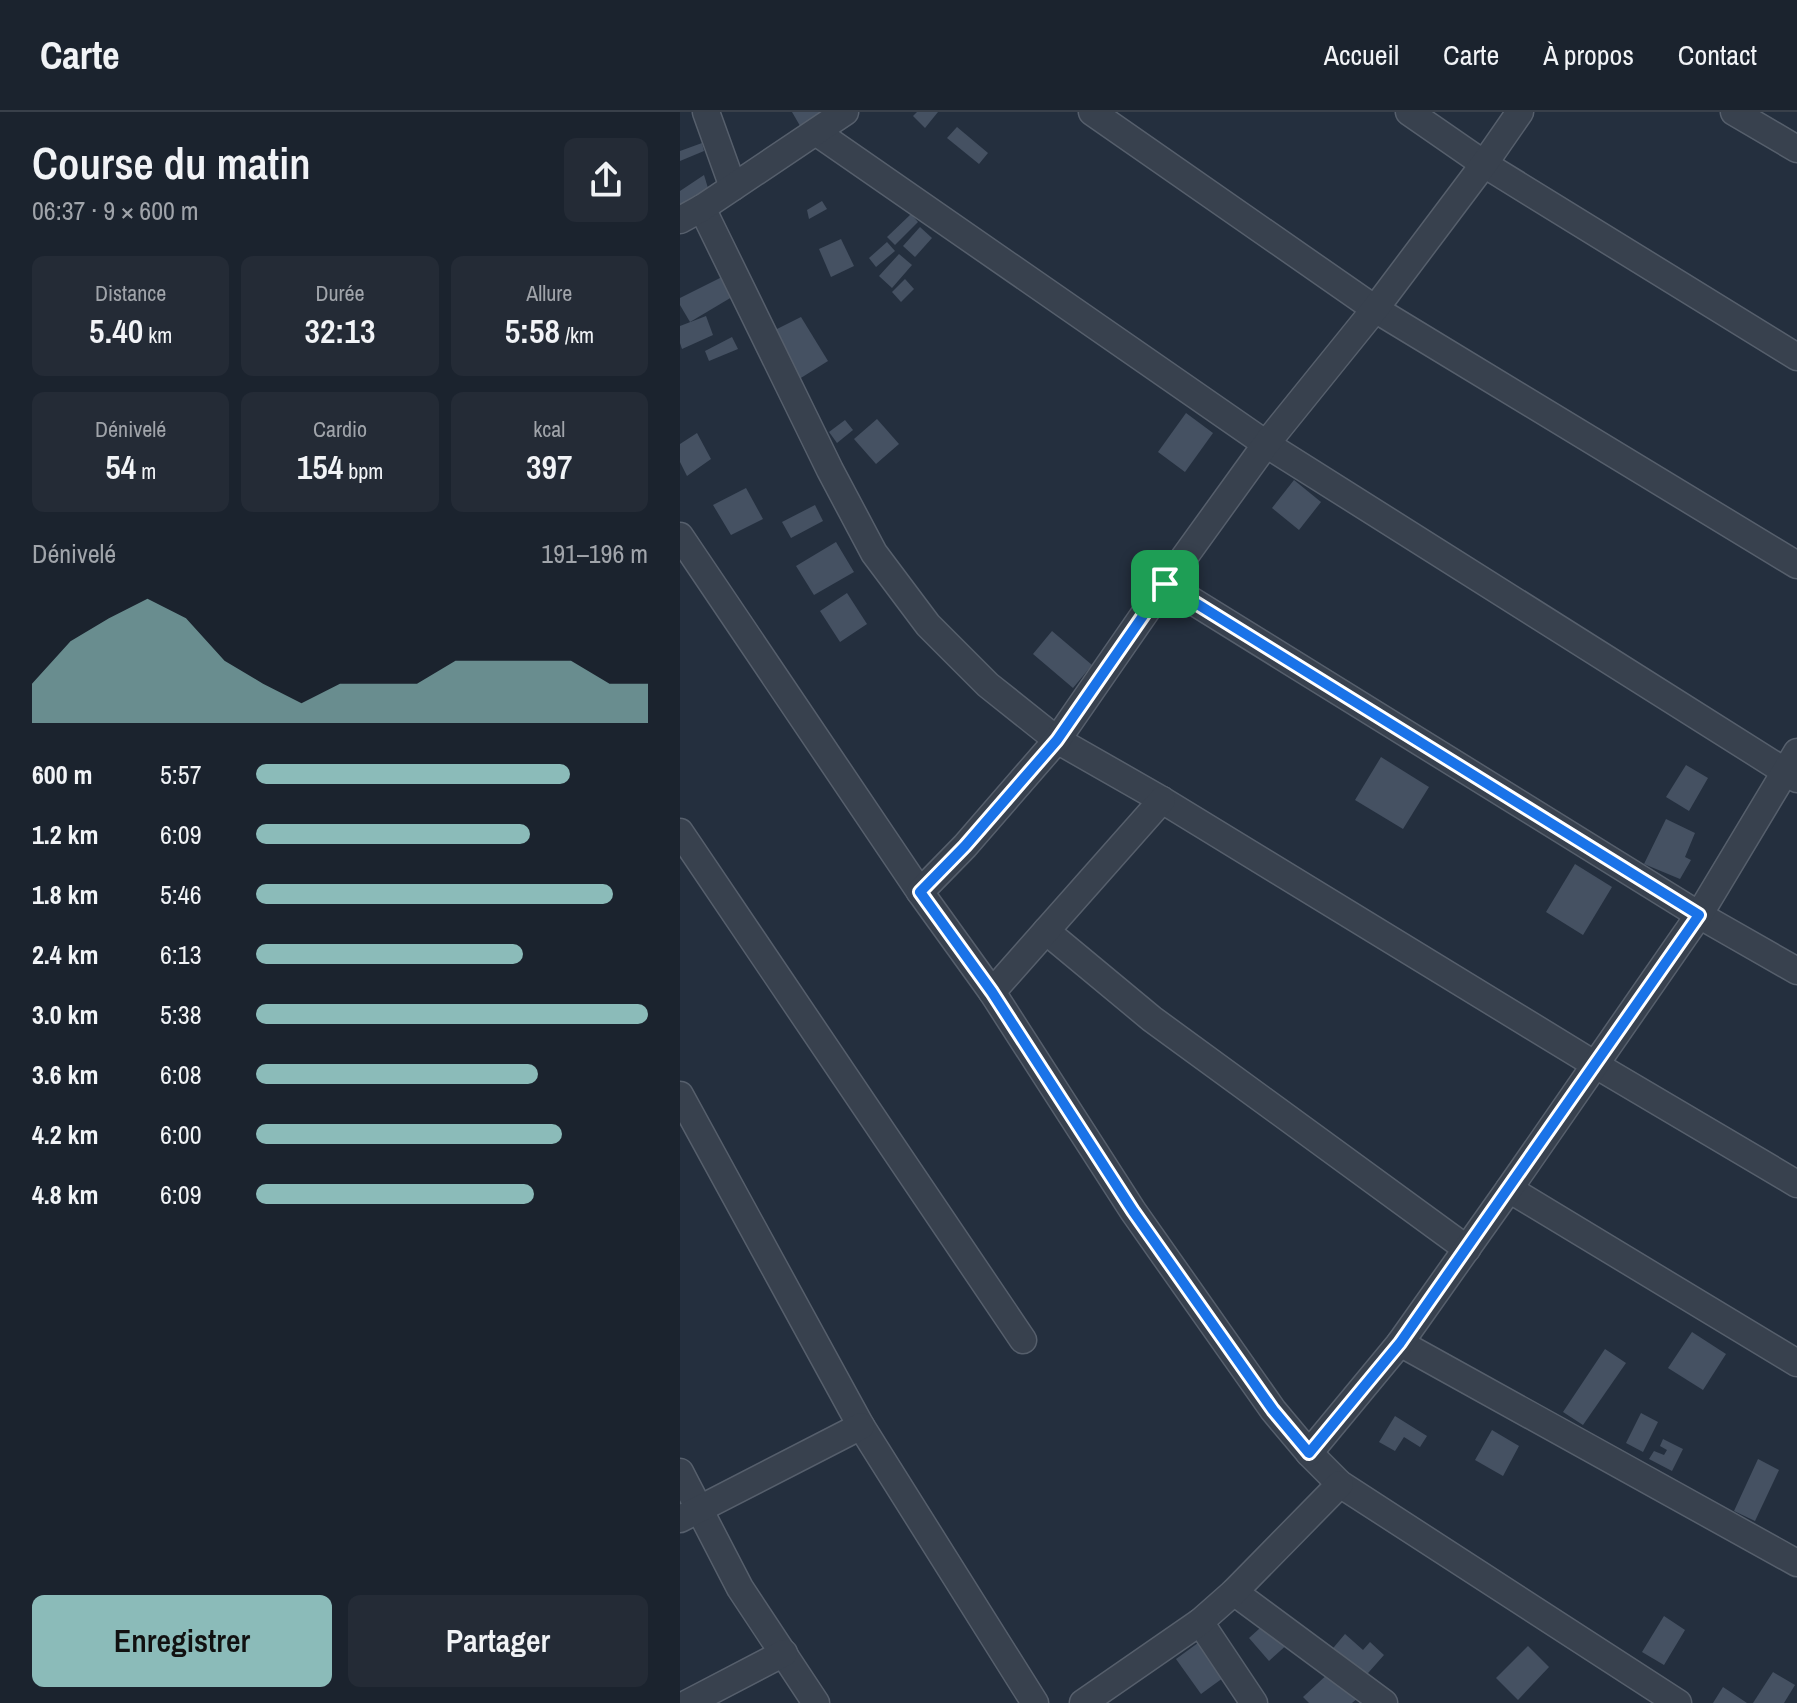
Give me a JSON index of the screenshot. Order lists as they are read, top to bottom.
{
  "page": {
    "header": "Carte",
    "nav": [
      "Accueil",
      "Carte",
      "À propos",
      "Contact"
    ],
    "heading": ["Course du matin", "06:37 · 9 × 600 m"],
    "stats": [
      ["Distance", "5.40 km"],
      ["Durée", "32:13"],
      ["Allure", "5:58 /km"],
      ["Dénivelé", "54 m"],
      ["Cardio", "154 bpm"],
      ["kcal", "397"]
    ],
    "chart": ["Dénivelé", "191–196 m"],
    "list": [
      {
        "name": "600 m",
        "note": "5:57"
      },
      {
        "name": "1.2 km",
        "note": "6:09"
      },
      {
        "name": "1.8 km",
        "note": "5:46"
      },
      {
        "name": "2.4 km",
        "note": "6:13"
      },
      {
        "name": "3.0 km",
        "note": "5:38"
      },
      {
        "name": "3.6 km",
        "note": "6:08"
      },
      {
        "name": "4.2 km",
        "note": "6:00"
      },
      {
        "name": "4.8 km",
        "note": "6:09"
      }
    ],
    "buttons": ["Enregistrer", "Partager"]
  }
}
